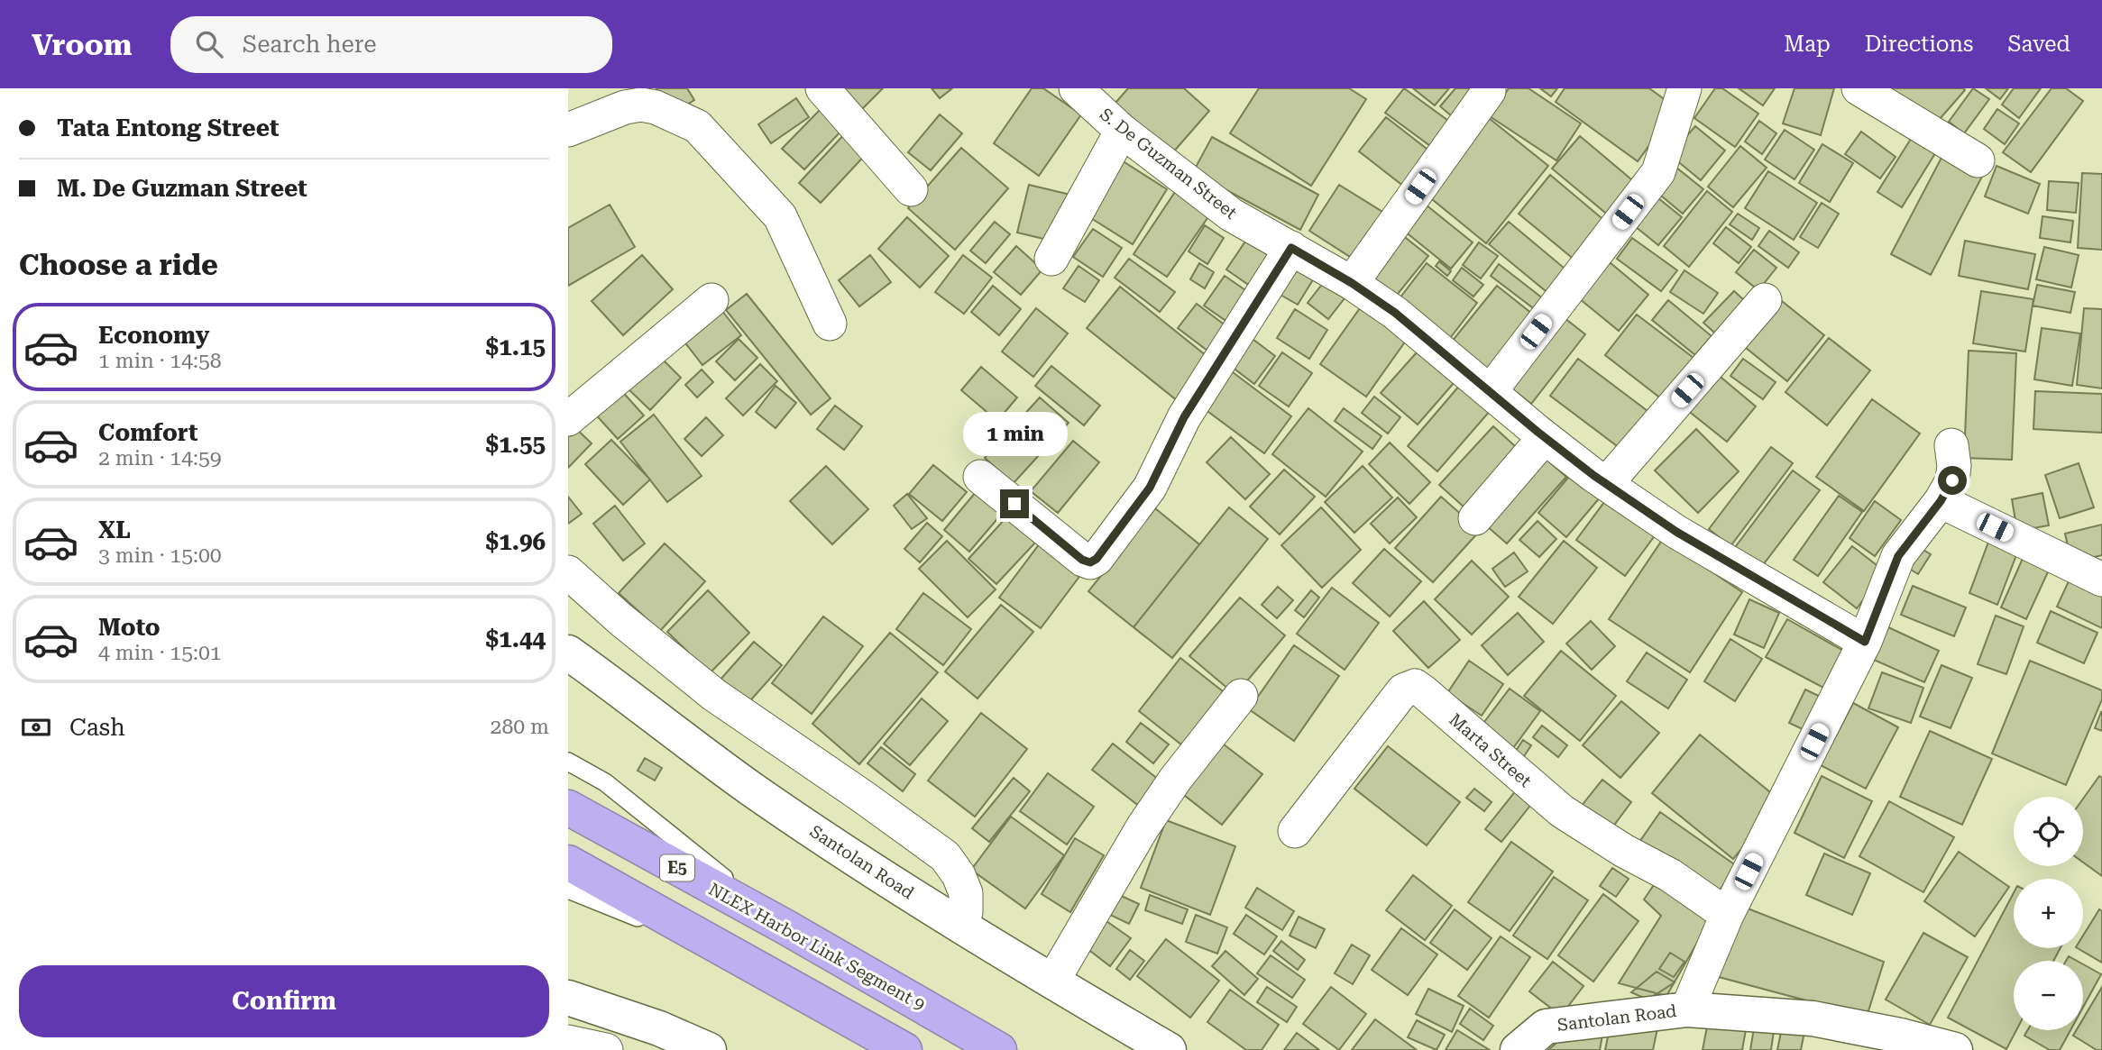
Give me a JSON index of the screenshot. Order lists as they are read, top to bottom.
{
  "streets": {
    "highway": ["E5", "NLEX Harbor Link Segment 9"],
    "street": ["S. De Guzman Street", "Marta Street", "Santolan Road"]
  },
  "crossings": [
    ["E5", "NLEX Harbor Link Segment 9"]
  ],
  "page": {
    "header": "Vroom",
    "search": "Search here",
    "nav": ["Map", "Directions", "Saved"],
    "banner": ["Tata Entong Street", "M. De Guzman Street"],
    "heading": "Choose a ride",
    "list": [
      {
        "name": "Economy",
        "note": "1 min · 14:58",
        "value": "$1.15"
      },
      {
        "name": "Comfort",
        "note": "2 min · 14:59",
        "value": "$1.55"
      },
      {
        "name": "XL",
        "note": "3 min · 15:00",
        "value": "$1.96"
      },
      {
        "name": "Moto",
        "note": "4 min · 15:01",
        "value": "$1.44"
      }
    ],
    "bubble": "1 min",
    "pay": ["Cash", "280 m"],
    "map_buttons": ["+", "−"],
    "buttons": "Confirm"
  }
}
